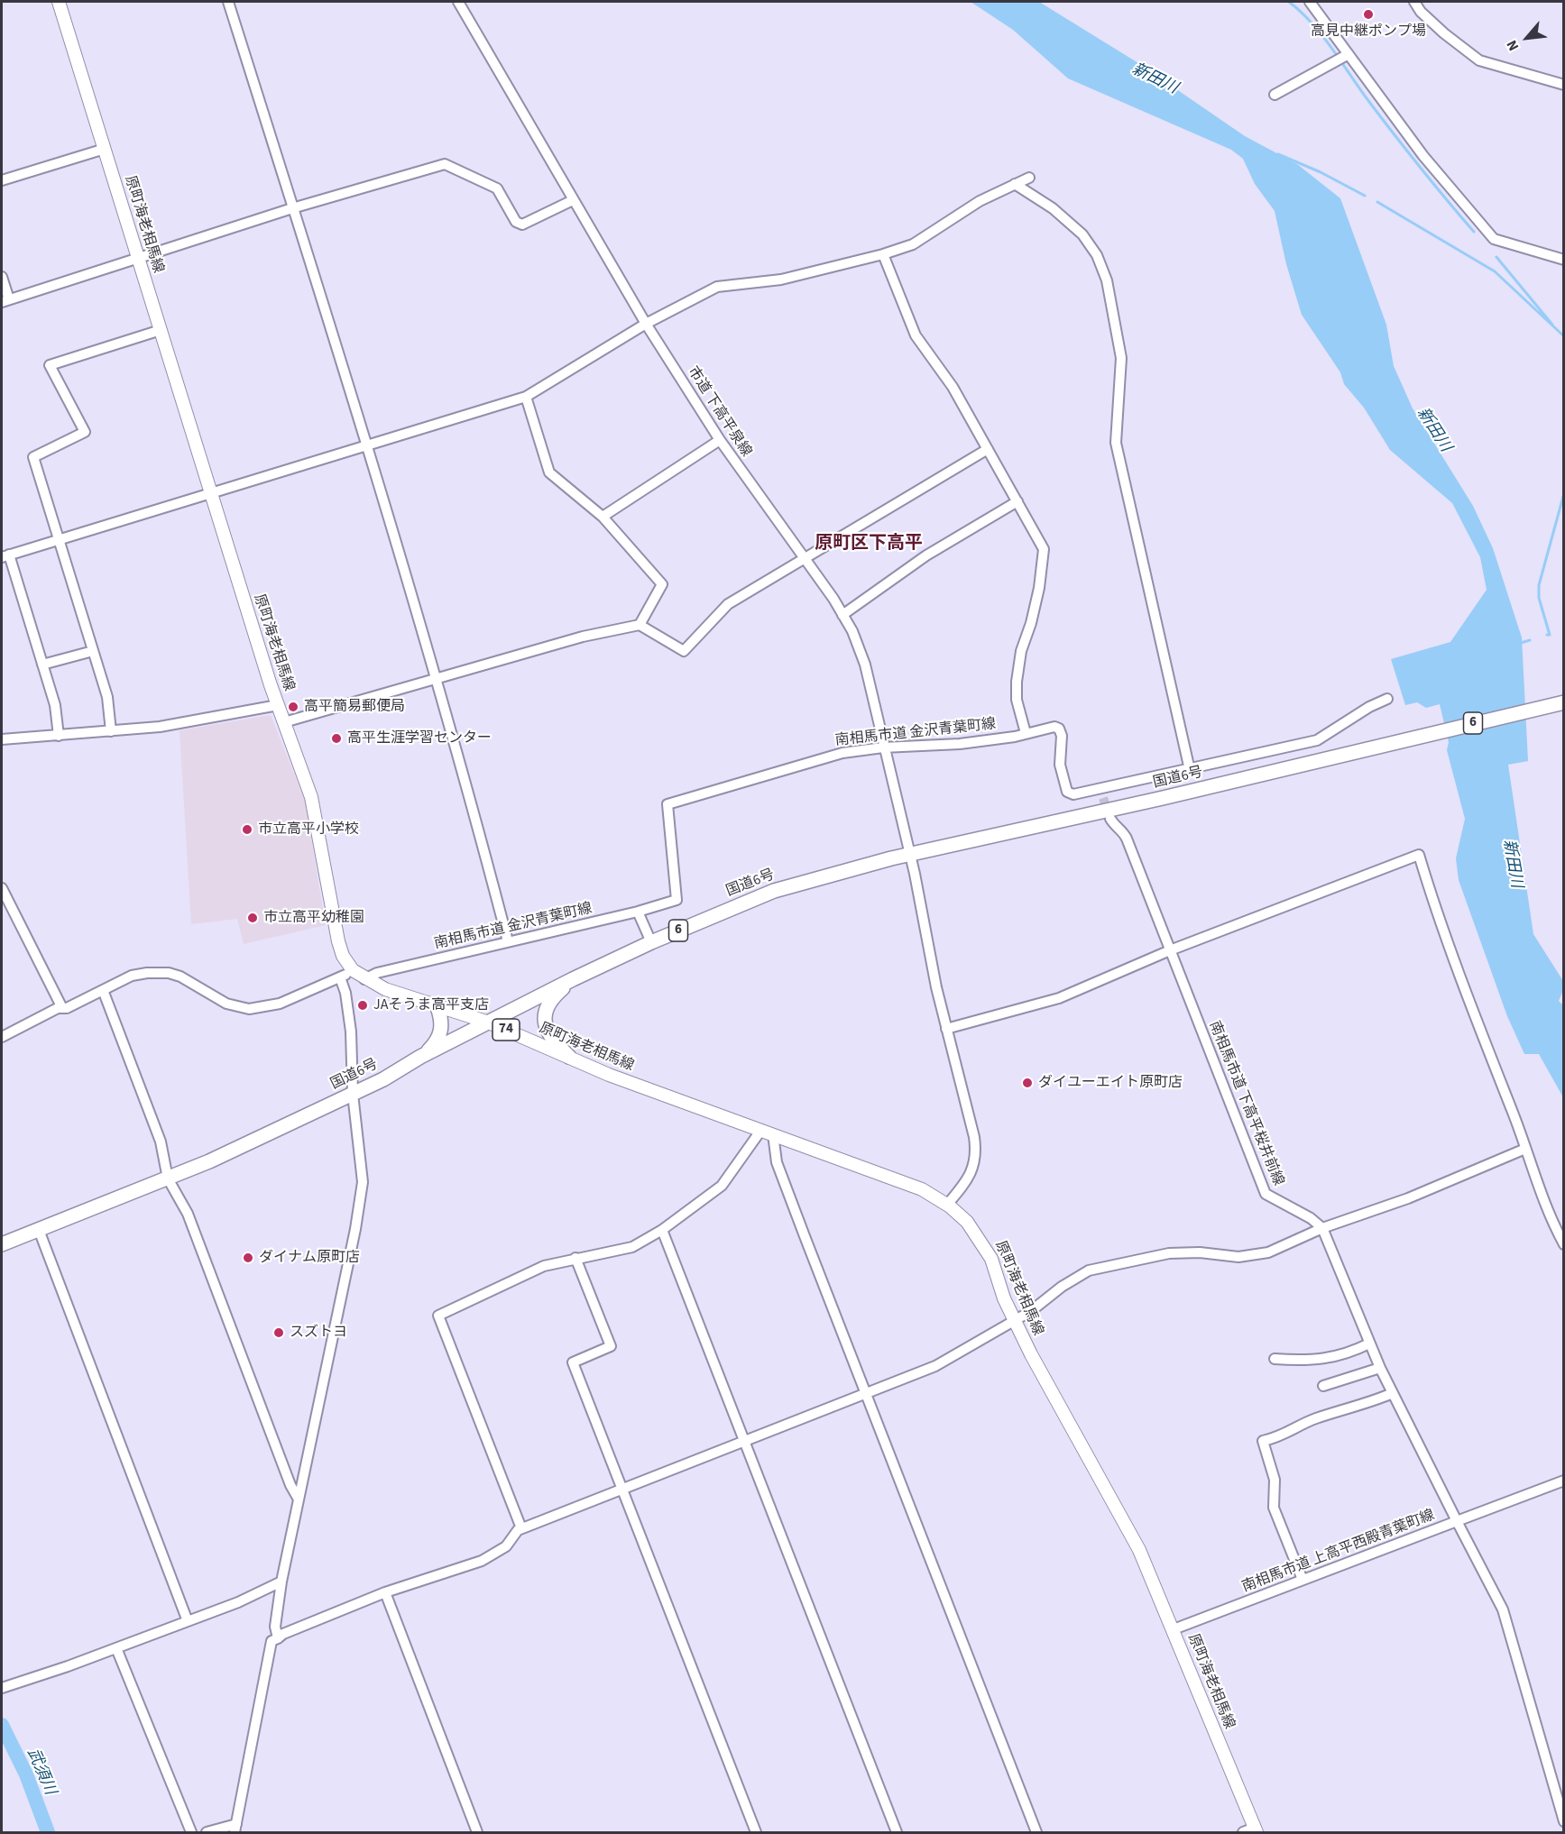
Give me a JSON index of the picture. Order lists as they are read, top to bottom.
{
  "streets": {
    "highway": ["6", "国道6号"],
    "main road": ["原町海老相馬線", "74"],
    "street": [
      "市道 下高平泉線",
      "南相馬市道 金沢青葉町線",
      "南相馬市道 下高平桜井前線",
      "南相馬市道 上高平西殿青葉町線"
    ]
  },
  "crossings": [
    ["原町海老相馬線", "市道 下高平泉線"],
    ["原町海老相馬線", "南相馬市道 金沢青葉町線"],
    ["原町海老相馬線", "国道6号"],
    ["原町海老相馬線", "南相馬市道 上高平西殿青葉町線"],
    ["市道 下高平泉線", "南相馬市道 金沢青葉町線"],
    ["市道 下高平泉線", "国道6号"]
  ],
  "districts": ["原町区下高平"],
  "water": ["新田川", "武須川"],
  "places": [
    "高見中継ポンプ場",
    "高平簡易郵便局",
    "高平生涯学習センター",
    "市立高平小学校",
    "市立高平幼稚園",
    "JAそうま高平支店",
    "ダイユーエイト原町店",
    "ダイナム原町店",
    "スズトヨ"
  ],
  "north": "bottom left"
}
